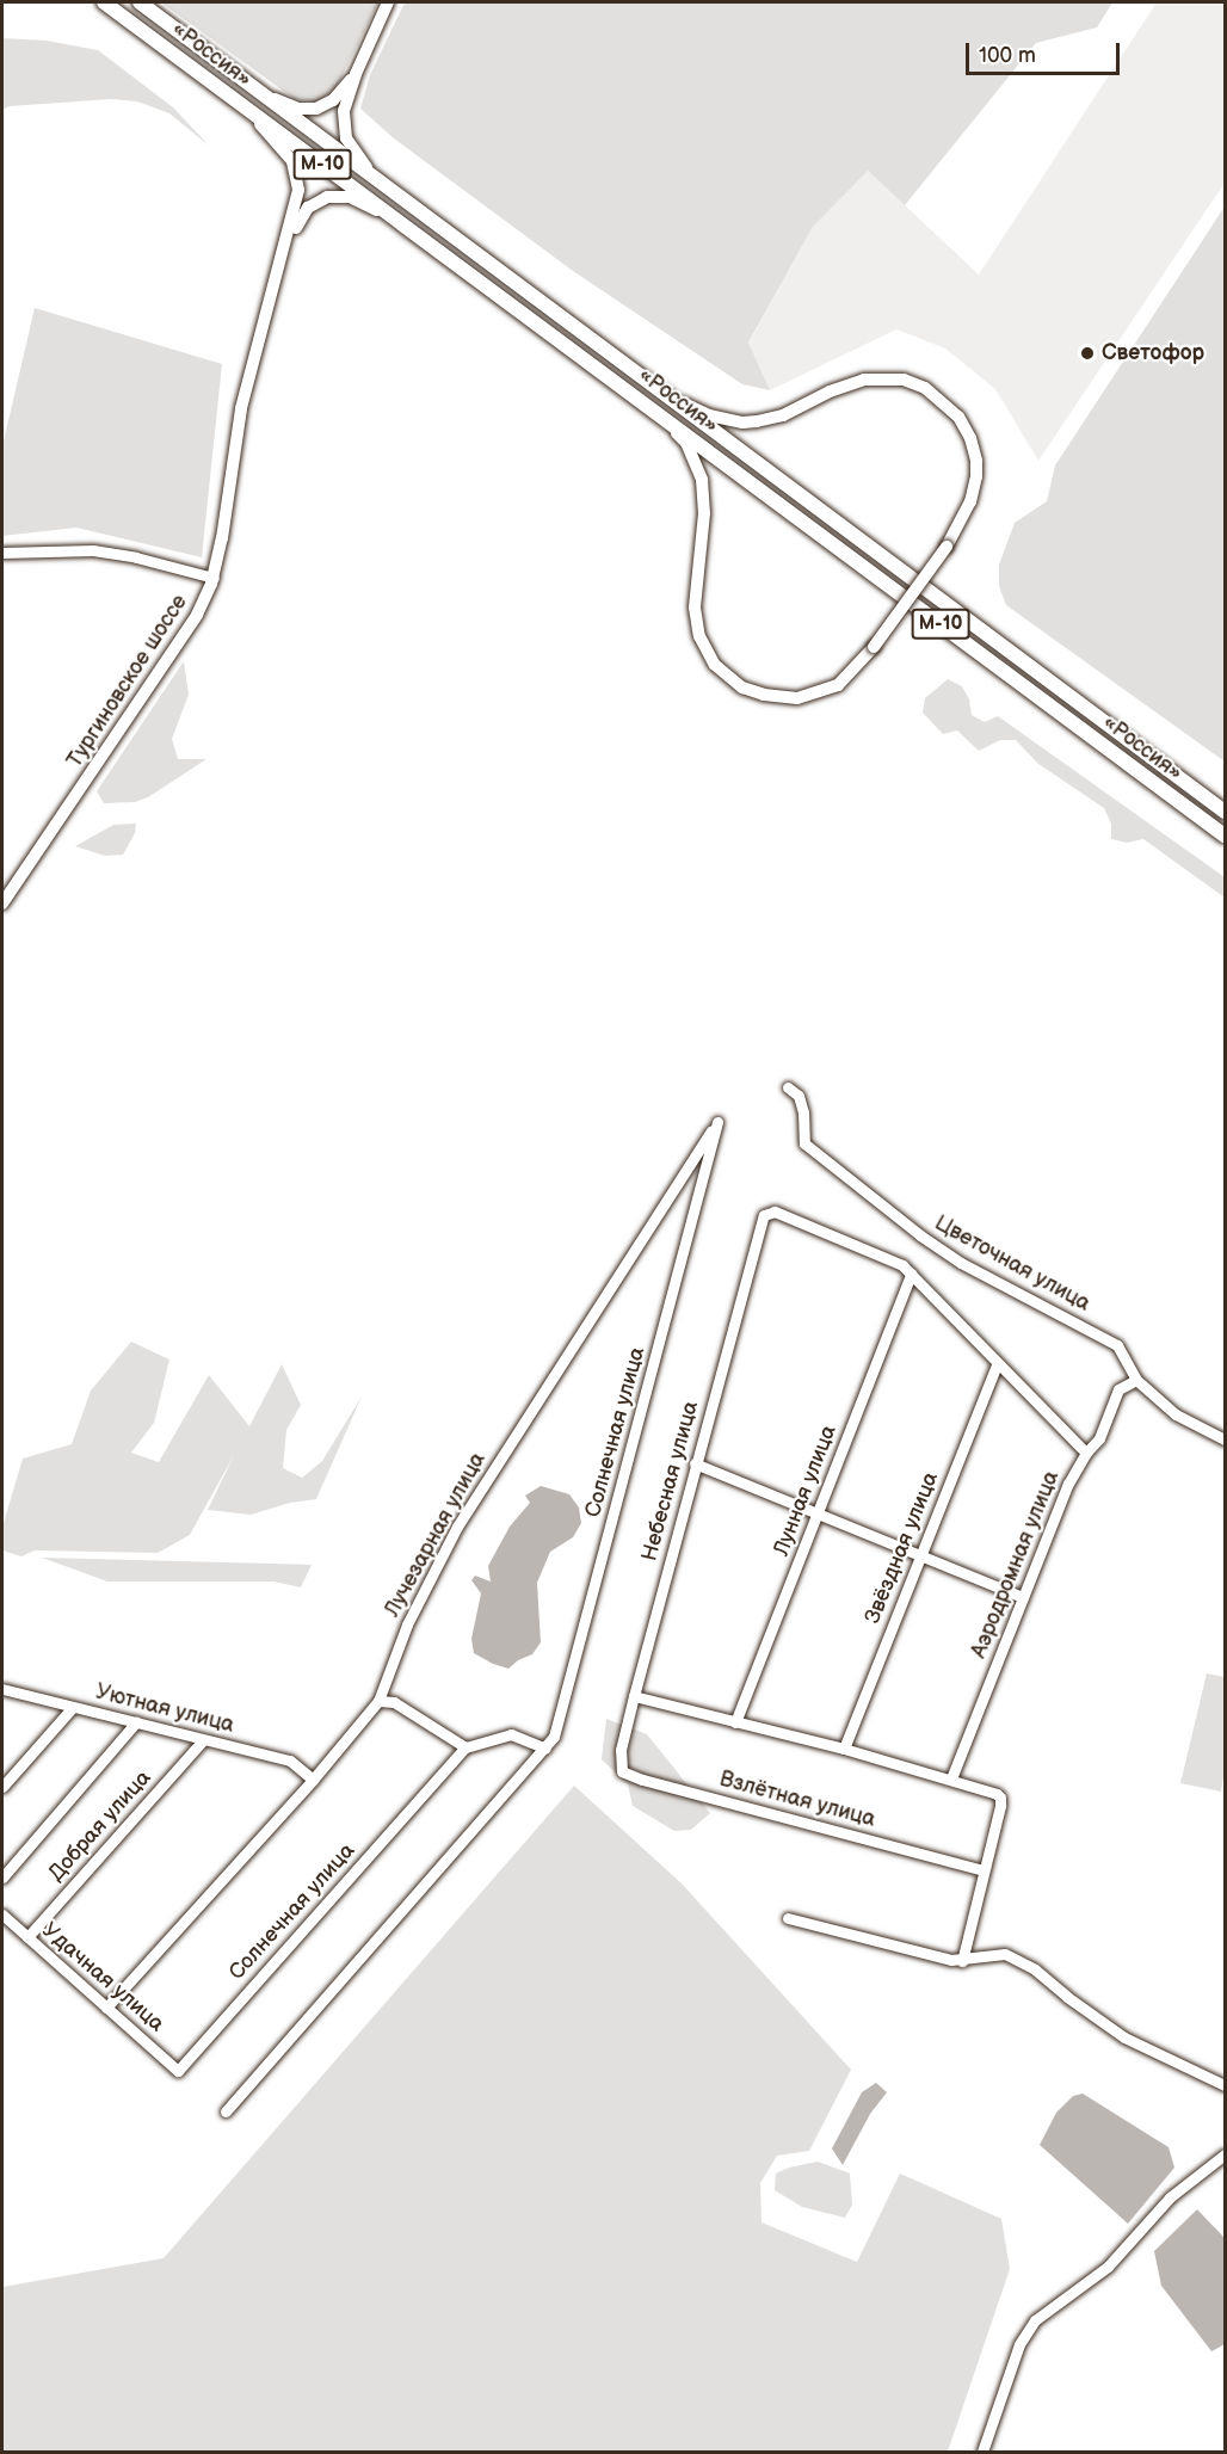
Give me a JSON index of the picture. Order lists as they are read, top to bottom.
{
  "streets": {
    "highway": ["«Россия»", "М-10"],
    "main road": ["Тургиновское шоссе"],
    "street": [
      "Цветочная улица",
      "Солнечная улица",
      "Небесная улица",
      "Лунная улица",
      "Лучезарная улица",
      "Звёздная улица",
      "Аэродромная улица",
      "Уютная улица",
      "Взлётная улица",
      "Добрая улица",
      "Удачная улица"
    ]
  },
  "crossings": [
    ["«Россия»", "Тургиновское шоссе"],
    ["Цветочная улица", "Аэродромная улица"],
    ["Солнечная улица", "Лучезарная улица"],
    ["Солнечная улица", "Удачная улица"],
    ["Небесная улица", "Лунная улица"],
    ["Небесная улица", "Взлётная улица"],
    ["Лучезарная улица", "Уютная улица"],
    ["Лучезарная улица", "Удачная улица"],
    ["Уютная улица", "Добрая улица"],
    ["Добрая улица", "Удачная улица"]
  ],
  "places": ["Светофор"],
  "scale_bar": "100 m"
}
